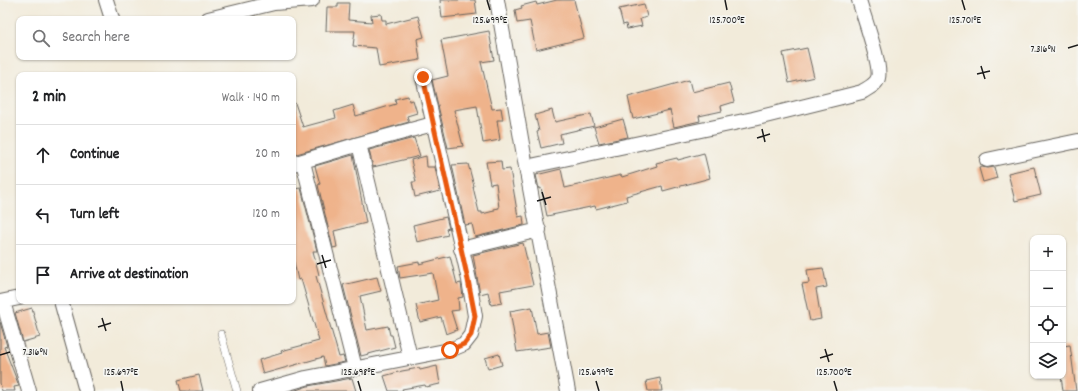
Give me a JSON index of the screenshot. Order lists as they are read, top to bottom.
{
  "page": {
    "search": "Search here",
    "heading": ["2 min", "Walk · 140 m"],
    "list": [
      ["Continue", "20 m"],
      ["Turn left", "120 m"],
      "Arrive at destination"
    ],
    "map_buttons": ["+", "−"]
  },
  "coordinates": [
    "125.699°E",
    "125.700°E",
    "125.701°E",
    "7.316°N",
    "125.698°E",
    "125.697°E"
  ]
}
